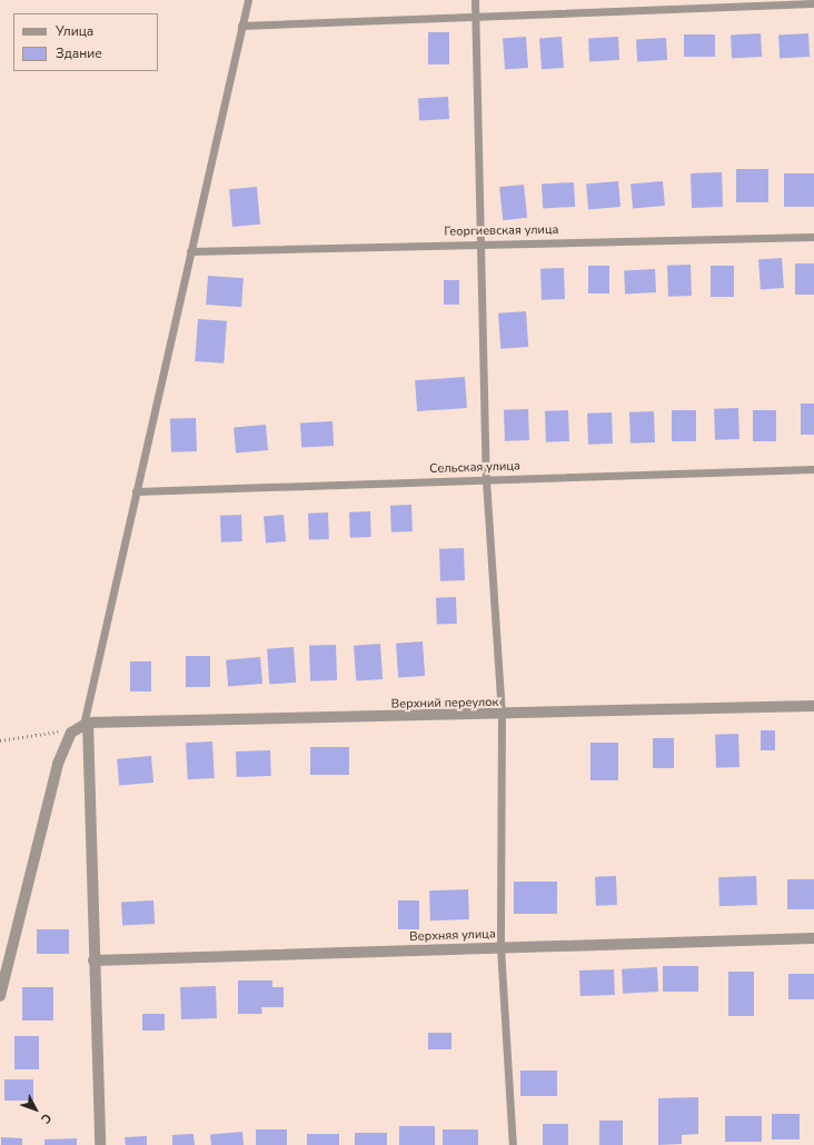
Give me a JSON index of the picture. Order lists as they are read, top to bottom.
{
  "streets": {
    "street": ["Верхний переулок", "Верхняя улица"],
    "lane": ["Георгиевская улица", "Сельская улица"]
  },
  "legend": ["Улица", "Здание"],
  "north": "bottom right"
}
